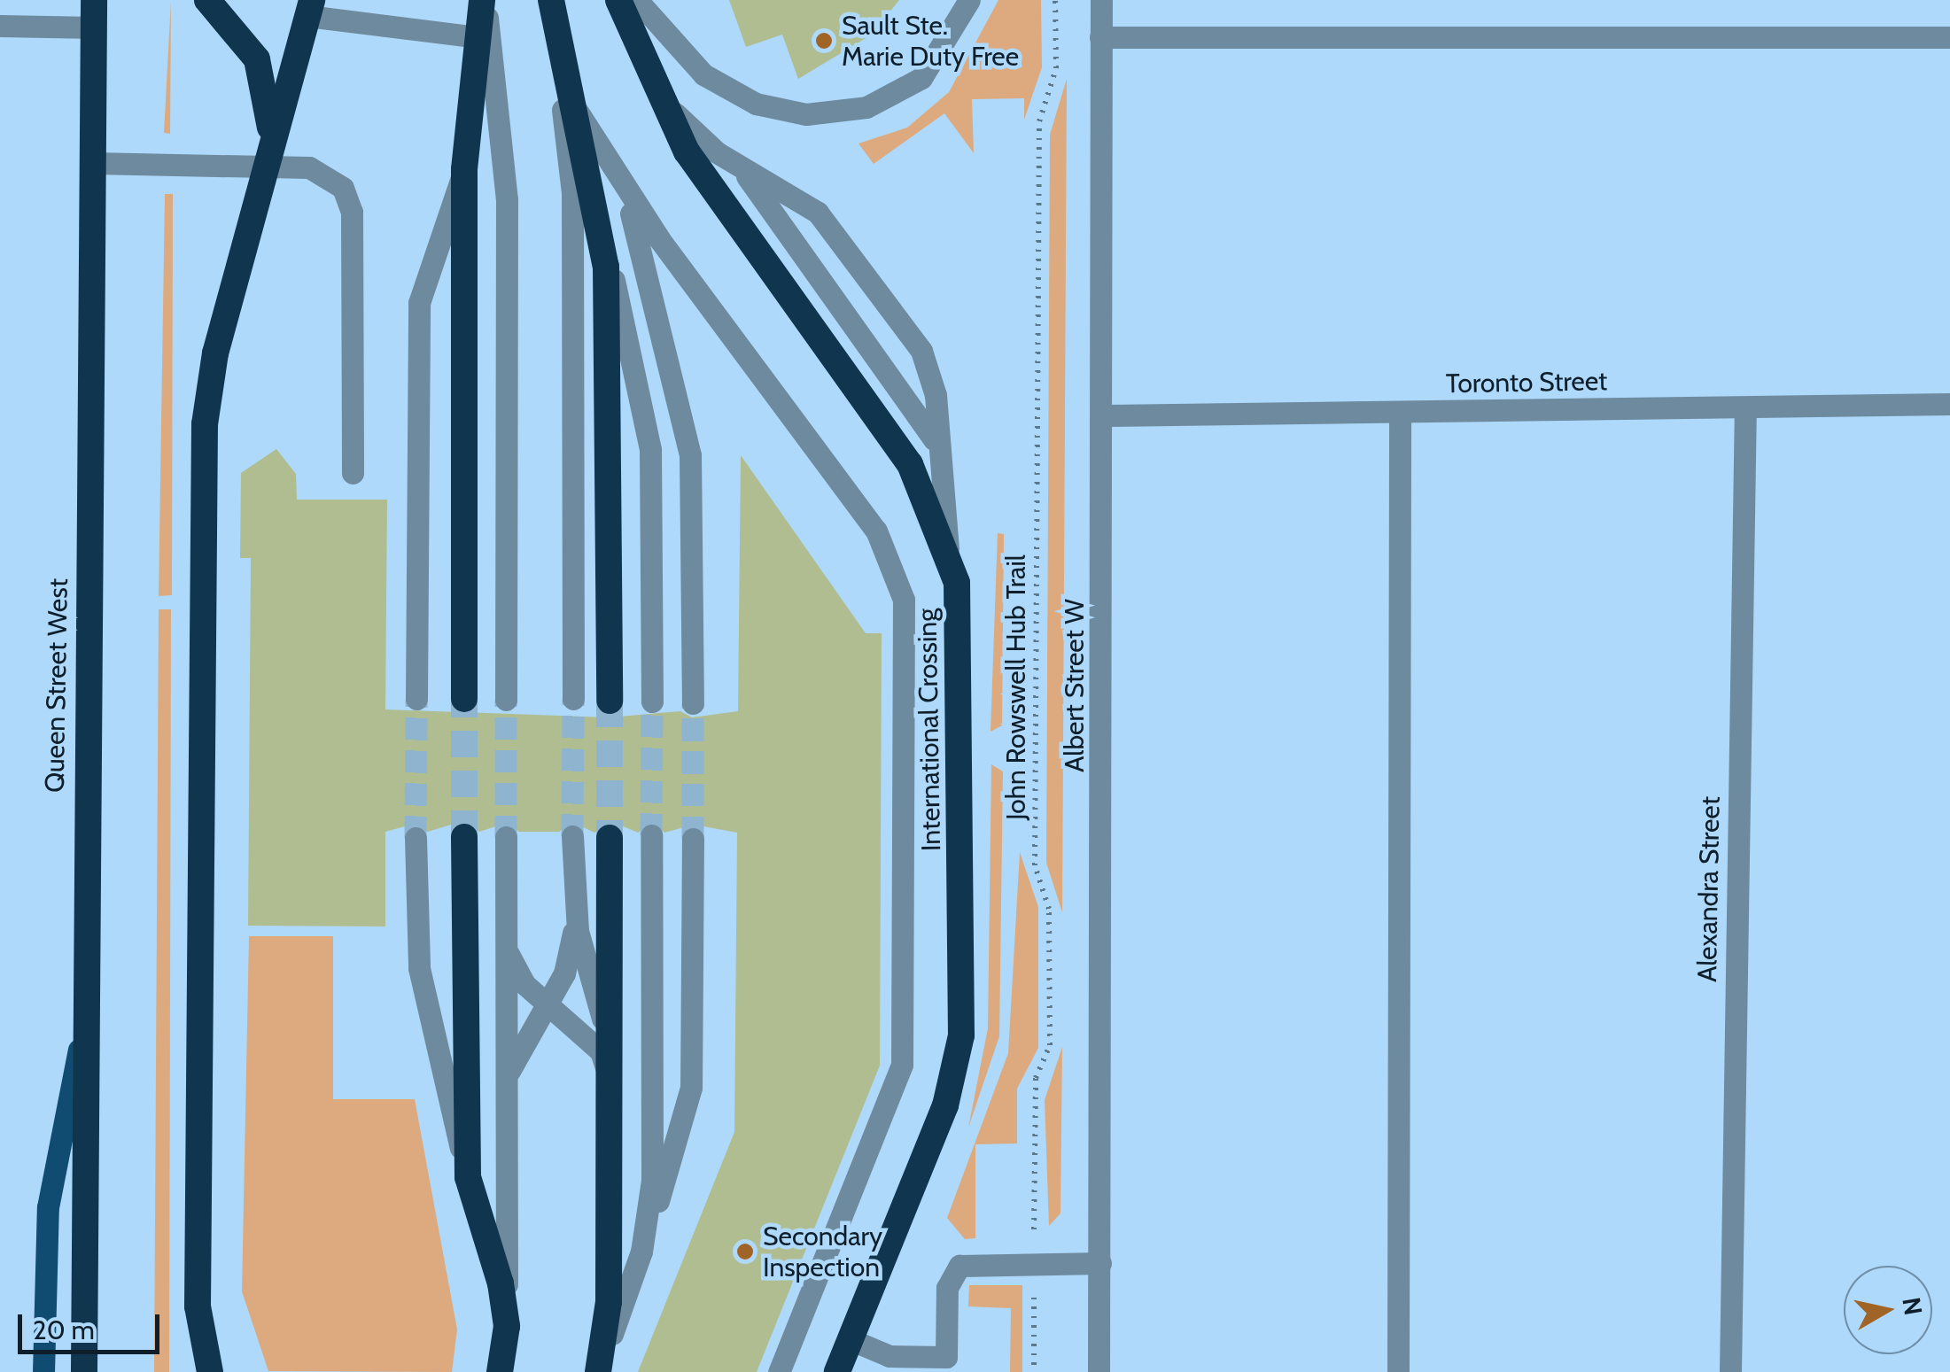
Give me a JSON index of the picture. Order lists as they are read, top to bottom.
{
  "streets": {
    "highway": ["Queen Street West", "International Crossing"],
    "street": ["Toronto Street", "Albert Street W", "Alexandra Street"],
    "path": ["John Rowswell Hub Trail"]
  },
  "crossings": [
    ["Toronto Street", "Albert Street W"],
    ["Toronto Street", "Alexandra Street"]
  ],
  "places": ["Sault Ste. Marie Duty Free", "Secondary Inspection"],
  "scale_bar": "20 m",
  "north": "right"
}
